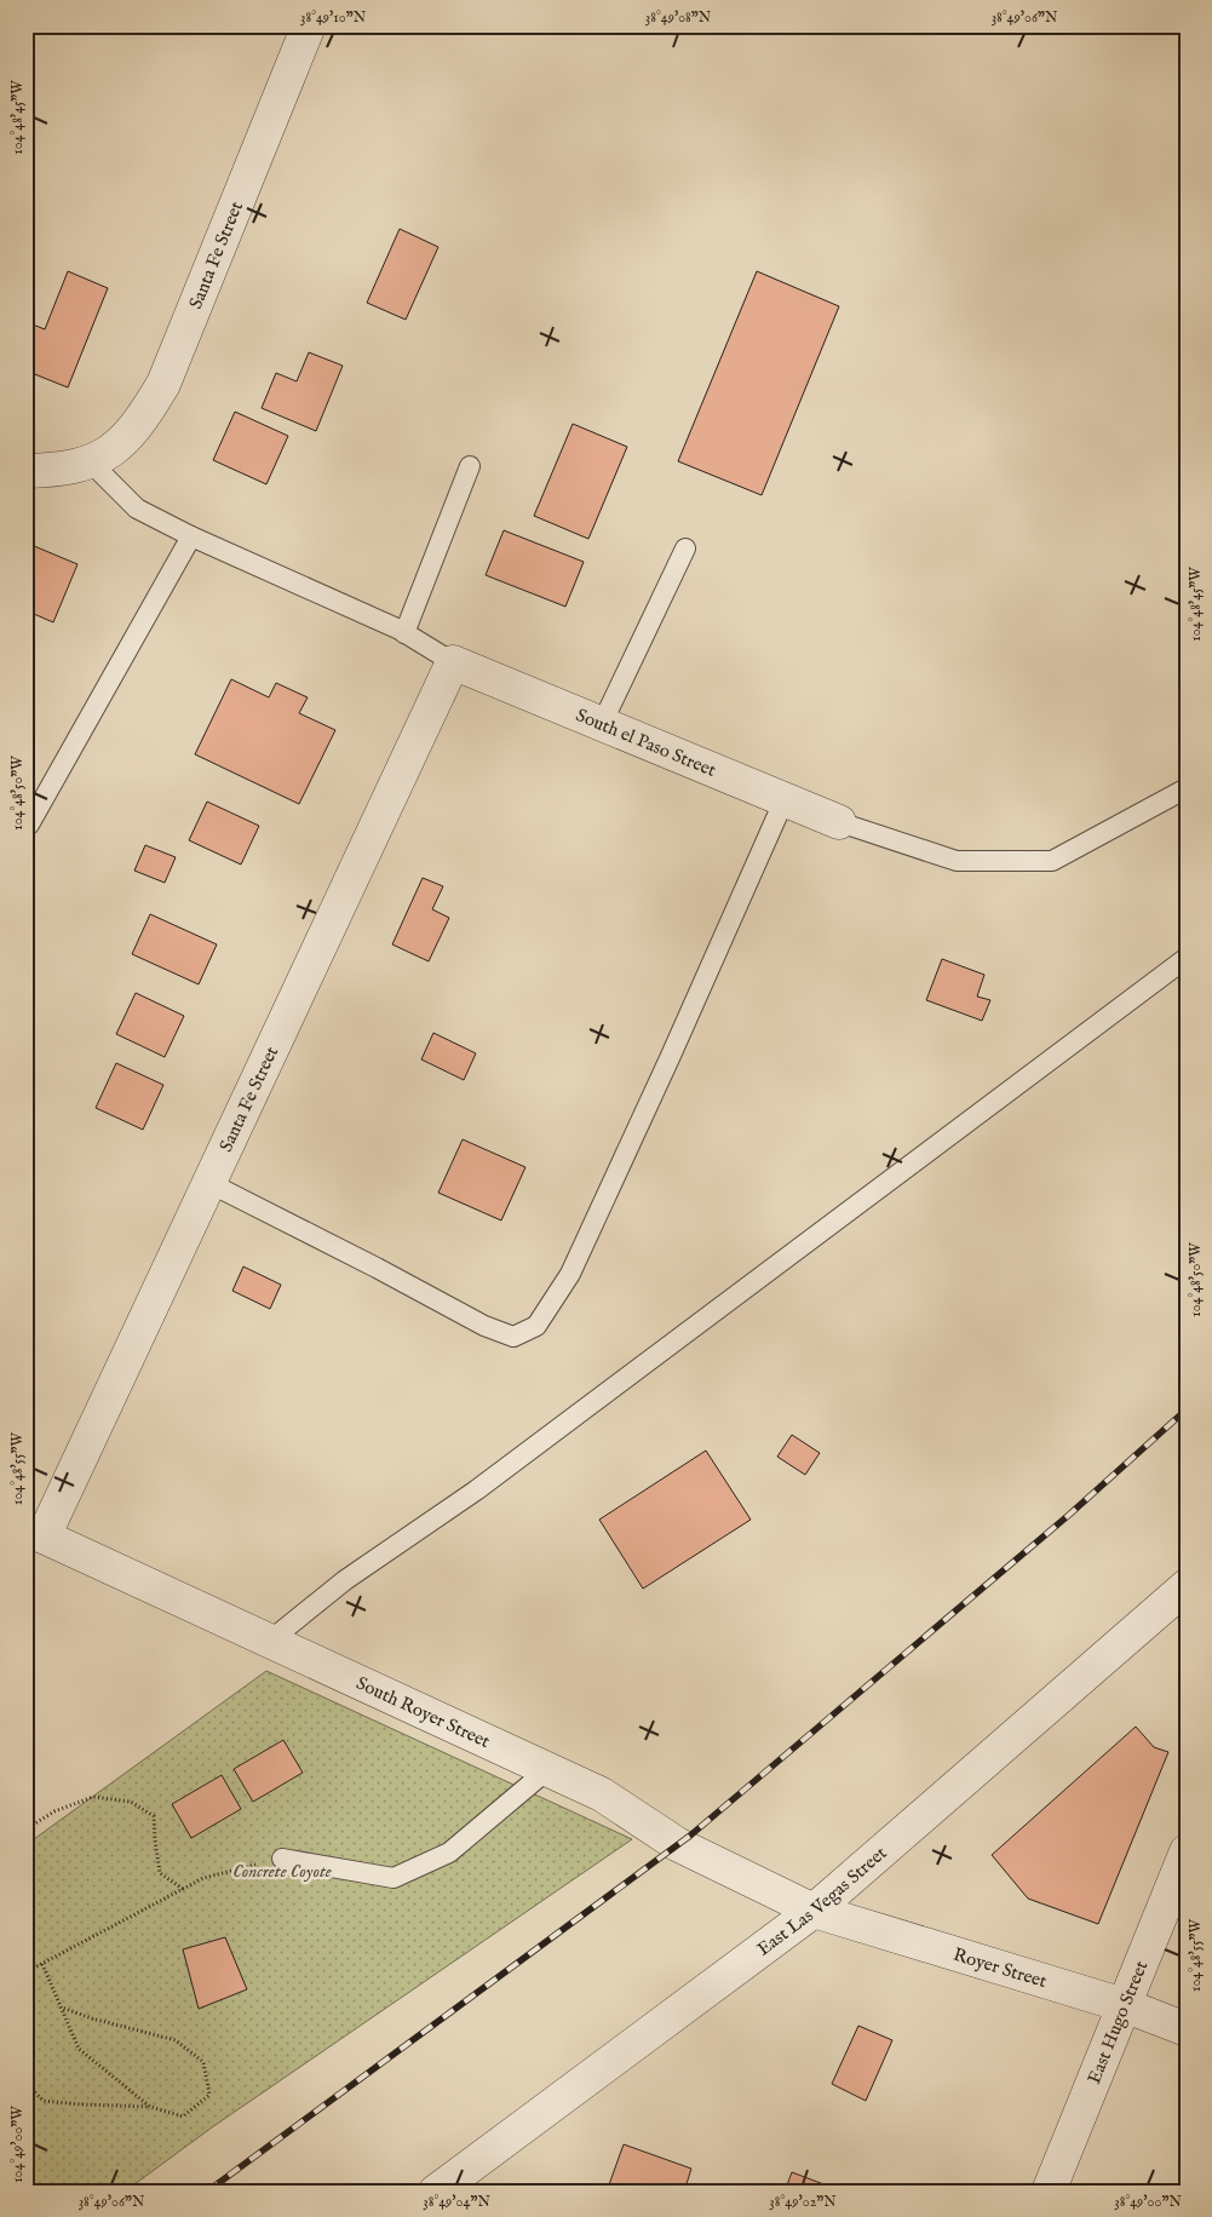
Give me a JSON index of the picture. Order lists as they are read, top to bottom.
{
  "streets": {
    "street": [
      "Santa Fe Street",
      "South el Paso Street",
      "South Royer Street",
      "East Las Vegas Street",
      "Royer Street",
      "East Hugo Street"
    ]
  },
  "crossings": [
    ["Santa Fe Street", "South el Paso Street"],
    ["Santa Fe Street", "South Royer Street"],
    ["South Royer Street", "East Las Vegas Street"],
    ["South Royer Street", "Royer Street"],
    ["East Las Vegas Street", "Royer Street"],
    ["Royer Street", "East Hugo Street"]
  ],
  "parks": ["Concrete Coyote"],
  "coordinates": [
    "38°49'10\"N",
    "38°49'08\"N",
    "38°49'06\"N",
    "104°48'45\"W",
    "104°48'50\"W",
    "104°48'55\"W",
    "104°49'00\"W",
    "38°49'04\"N",
    "38°49'02\"N",
    "38°49'00\"N"
  ]
}
